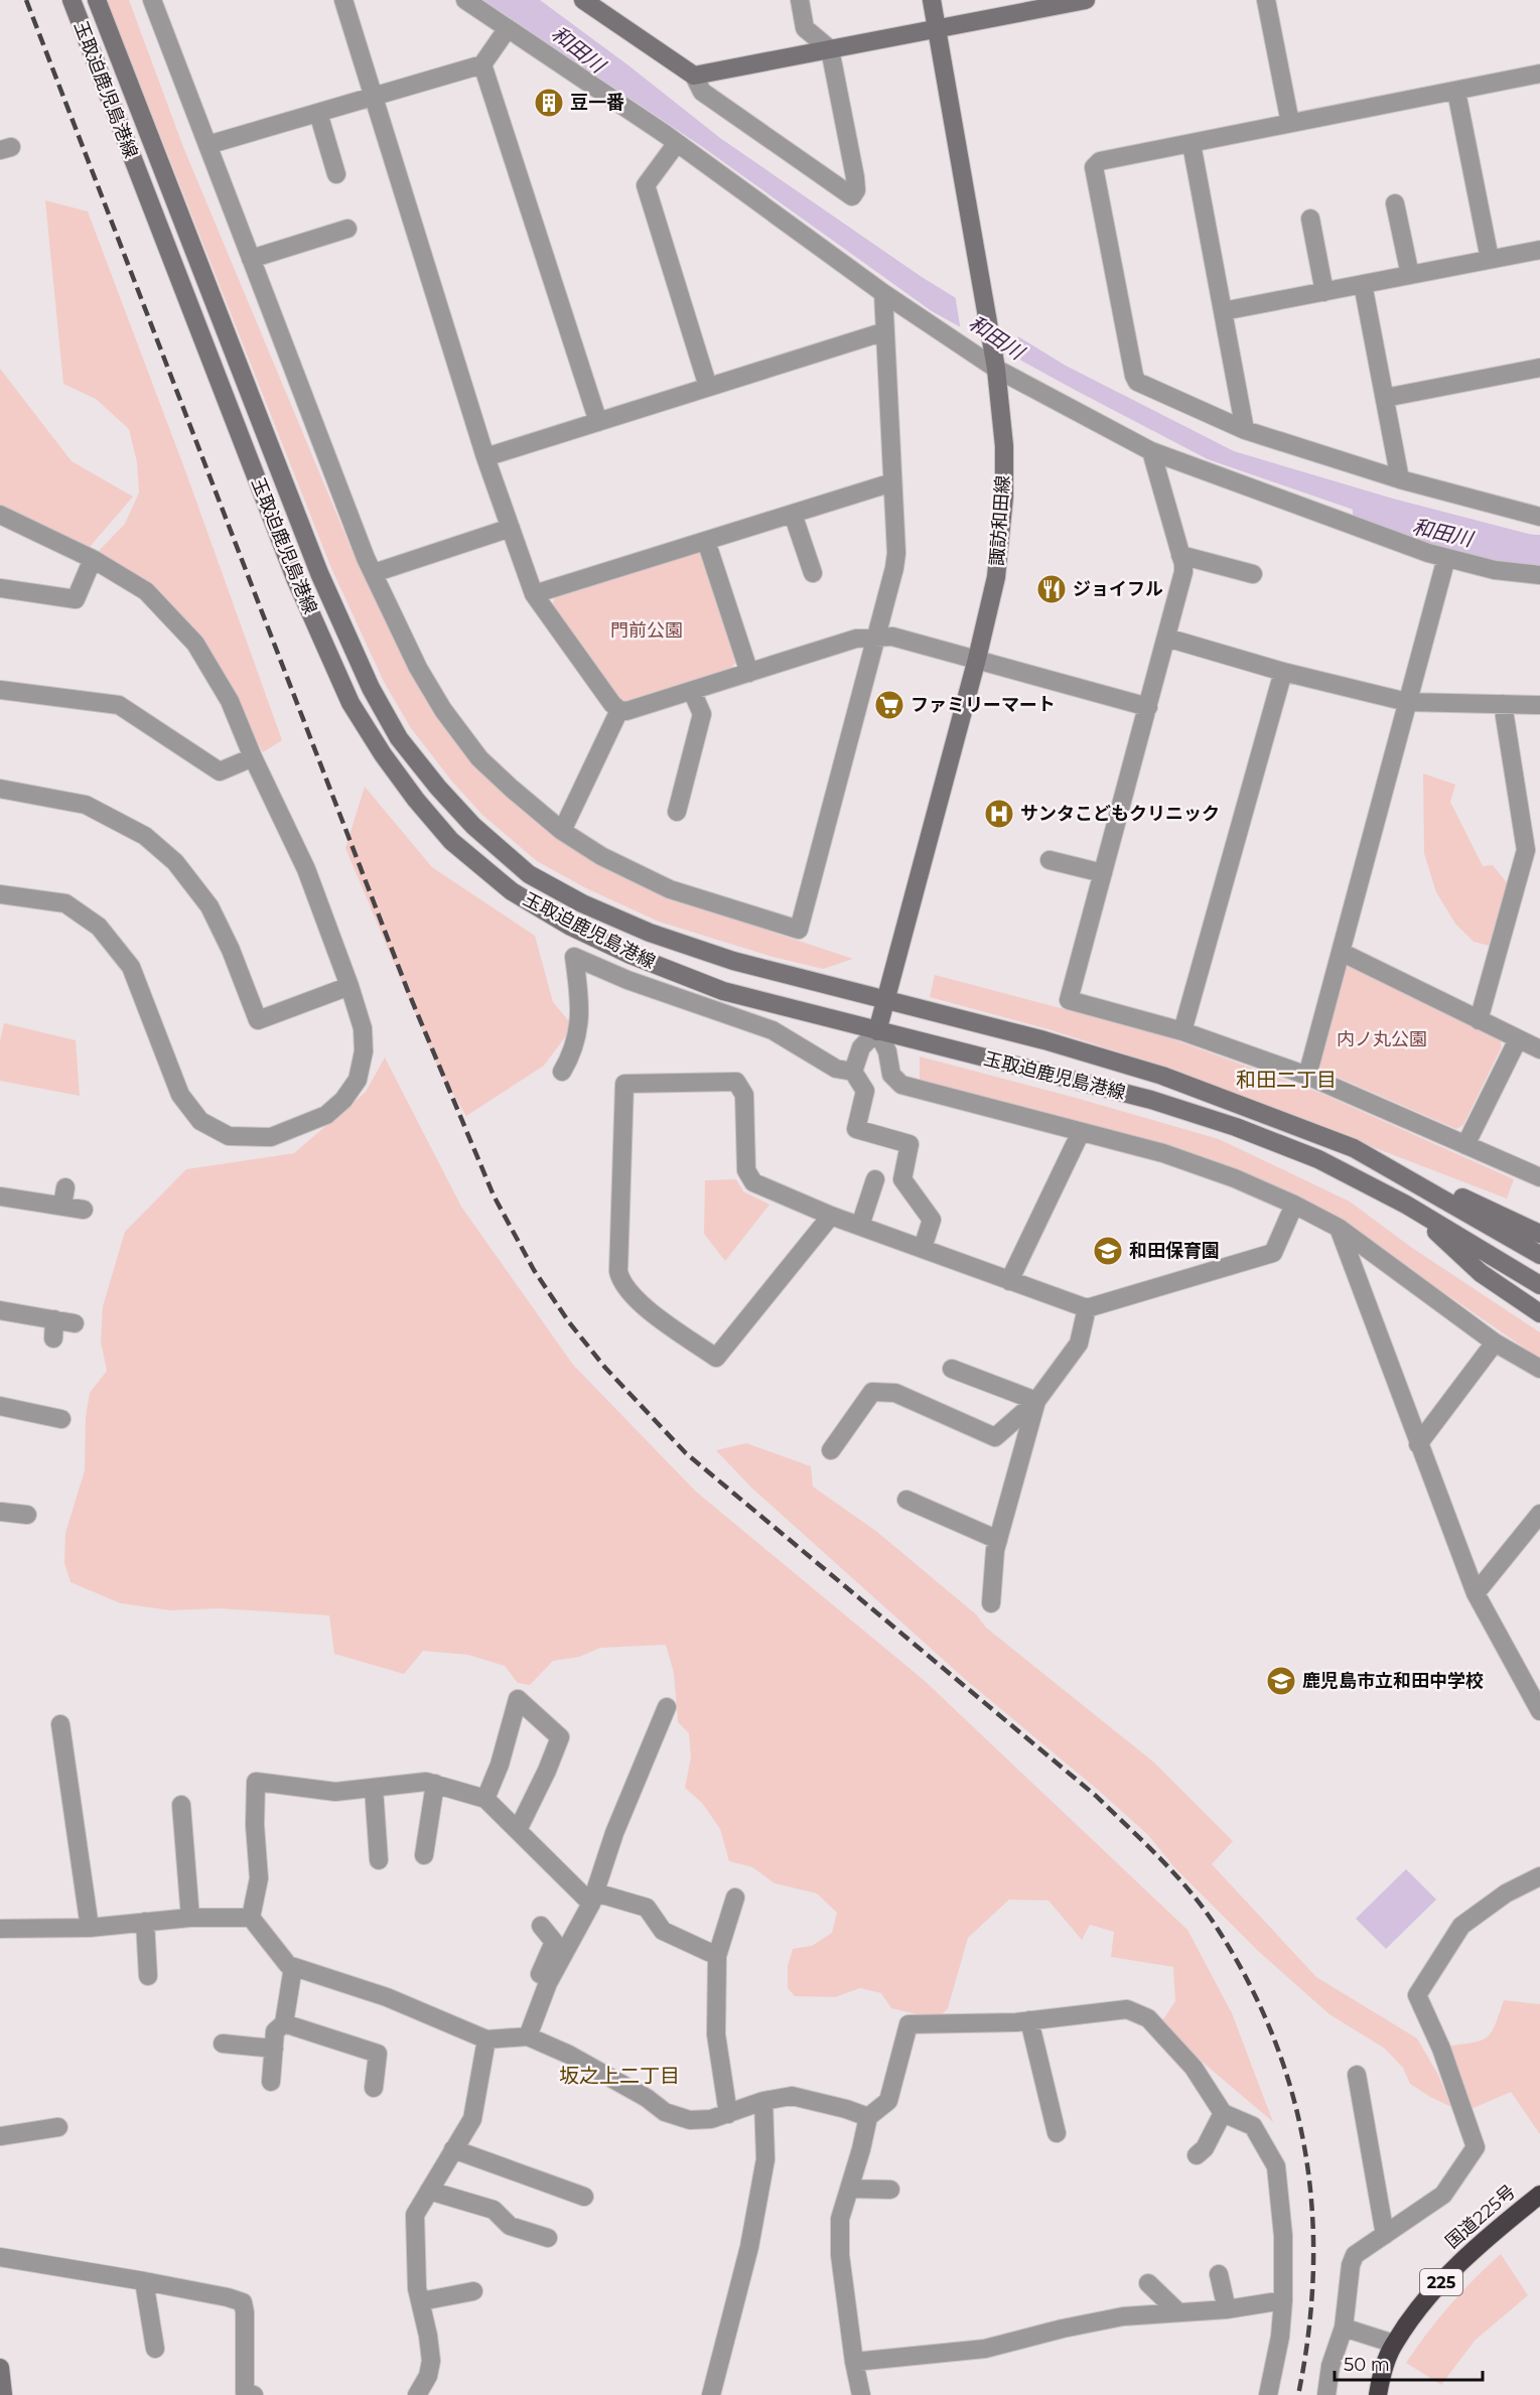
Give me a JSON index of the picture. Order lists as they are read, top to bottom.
{
  "streets": {
    "highway": ["国道225号", "225"],
    "main road": ["玉取迫鹿児島港線", "諏訪和田線"]
  },
  "crossings": [
    ["玉取迫鹿児島港線", "諏訪和田線"]
  ],
  "districts": ["和田二丁目", "坂之上二丁目"],
  "water": ["和田川"],
  "parks": ["門前公園", "内ノ丸公園"],
  "places": {
    "building": ["豆一番"],
    "restaurant": ["ジョイフル"],
    "supermarket": ["ファミリーマート"],
    "hospital": ["サンタこどもクリニック"],
    "school or university": ["和田保育園", "鹿児島市立和田中学校"]
  },
  "scale_bar": "50 m"
}
